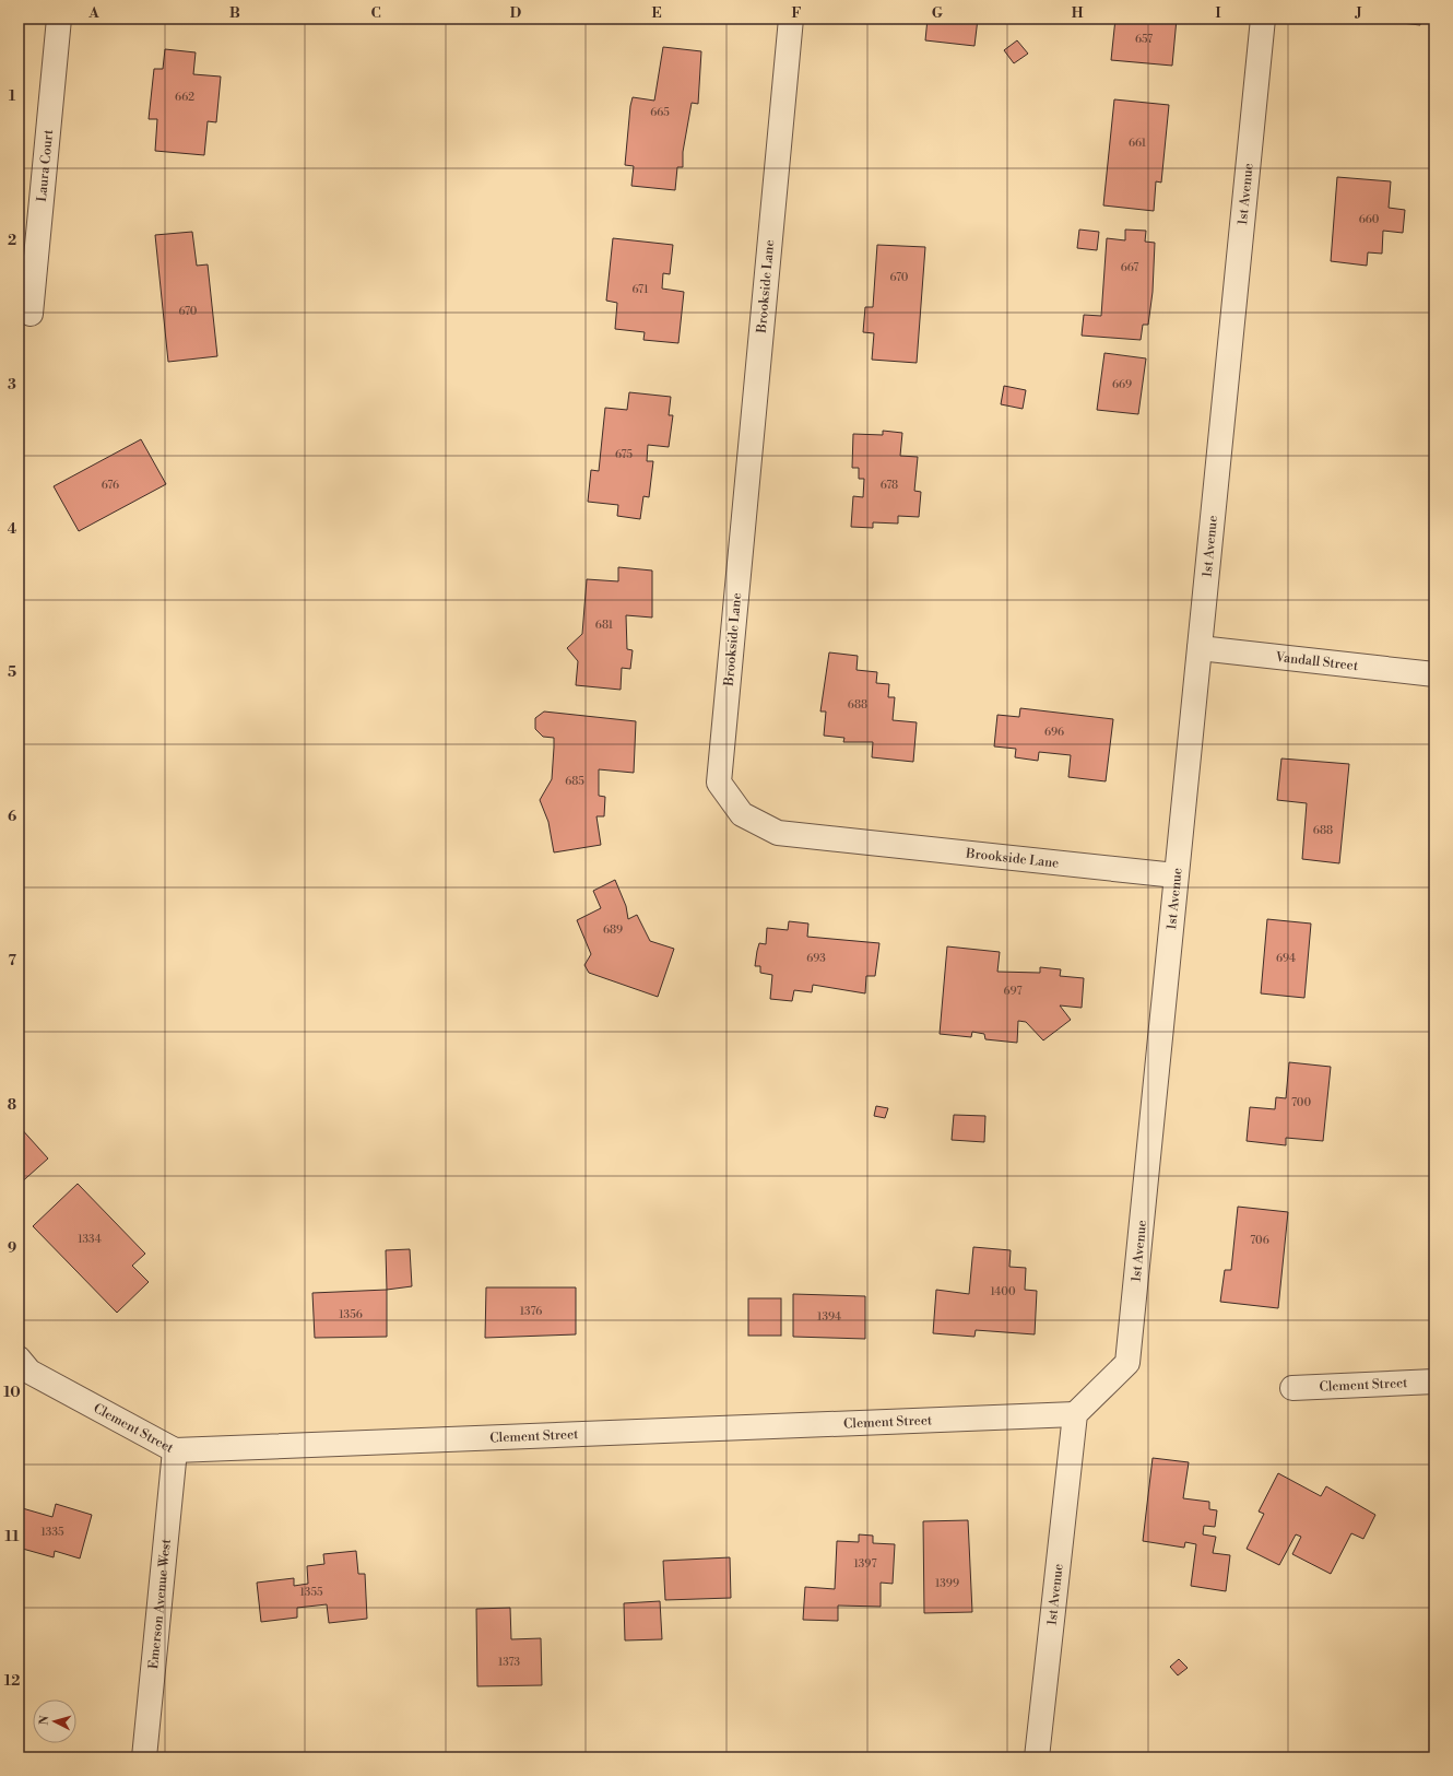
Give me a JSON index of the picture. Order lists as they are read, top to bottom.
{
  "streets": {
    "street": [
      "Laura Court",
      "1st Avenue",
      "Brookside Lane",
      "Vandall Street",
      "Clement Street",
      "Emerson Avenue West"
    ]
  },
  "crossings": [
    ["1st Avenue", "Brookside Lane"],
    ["1st Avenue", "Vandall Street"],
    ["1st Avenue", "Clement Street"],
    ["Clement Street", "Emerson Avenue West"]
  ],
  "house_numbers": [
    "657",
    "662",
    "665",
    "661",
    "660",
    "667",
    "670",
    "671",
    "670",
    "669",
    "675",
    "676",
    "678",
    "681",
    "688",
    "696",
    "685",
    "688",
    "689",
    "693",
    "694",
    "697",
    "700",
    "1334",
    "706",
    "1400",
    "1376",
    "1356",
    "1394",
    "1335",
    "1397",
    "1399",
    "1355",
    "1373"
  ],
  "north": "left",
  "grid": {
    "columns": [
      "A",
      "B",
      "C",
      "D",
      "E",
      "F",
      "G",
      "H",
      "I",
      "J"
    ],
    "rows": [
      "1",
      "2",
      "3",
      "4",
      "5",
      "6",
      "7",
      "8",
      "9",
      "10",
      "11",
      "12"
    ]
  }
}
